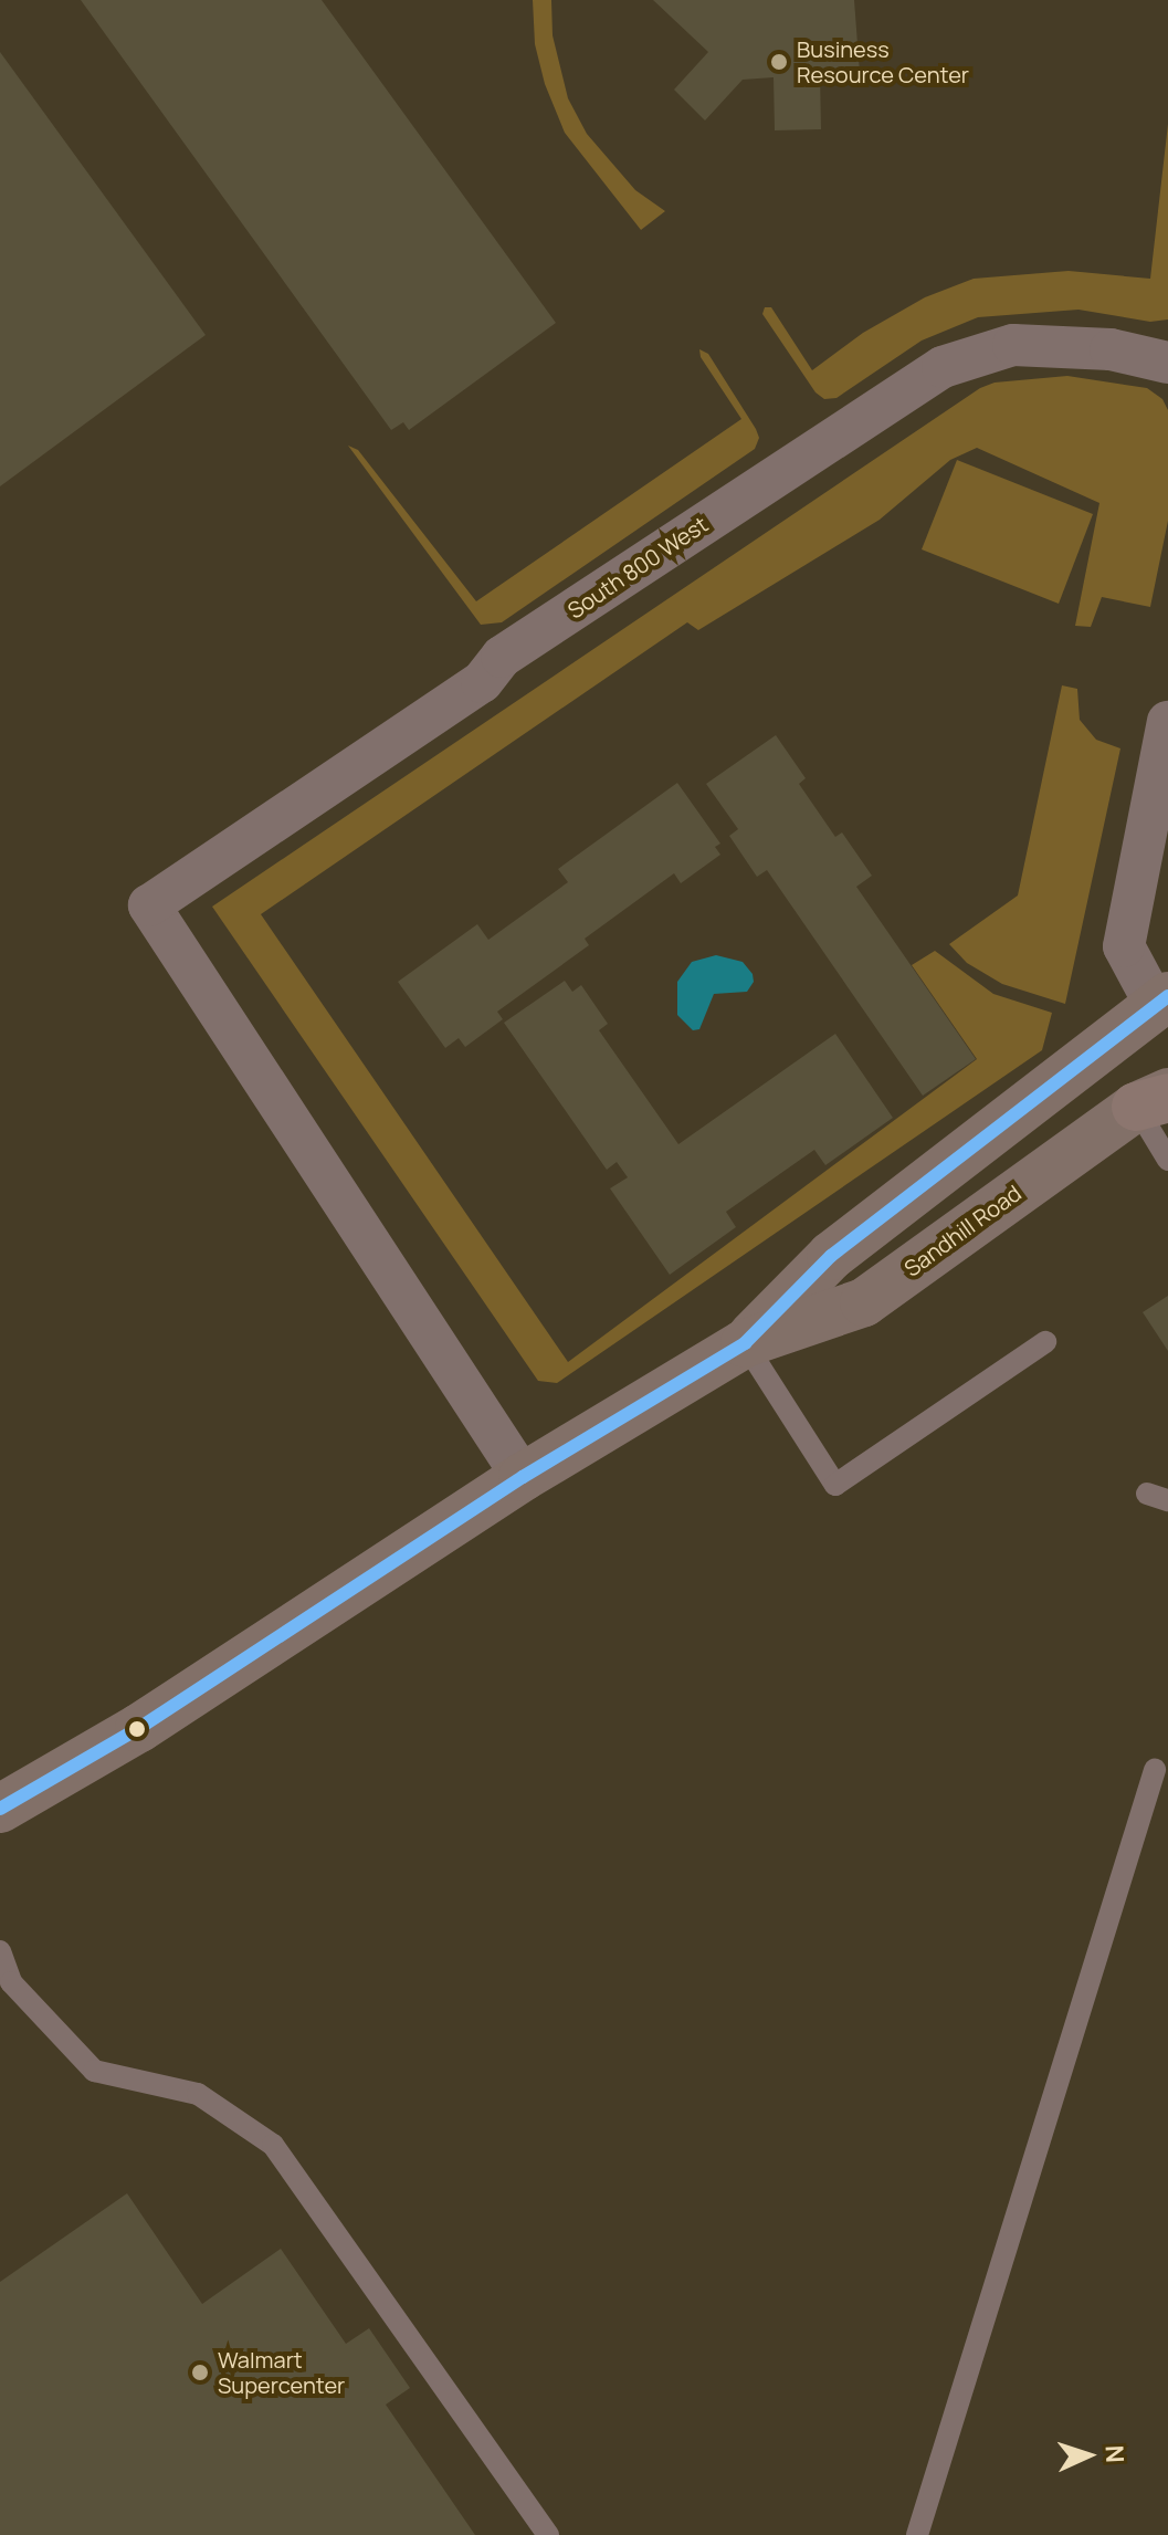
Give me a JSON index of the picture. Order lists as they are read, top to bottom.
{
  "streets": {
    "street": ["South 800 West", "Sandhill Road"]
  },
  "crossings": [
    ["South 800 West", "Sandhill Road"]
  ],
  "places": ["Business Resource Center", "Walmart Supercenter"],
  "north": "right"
}
